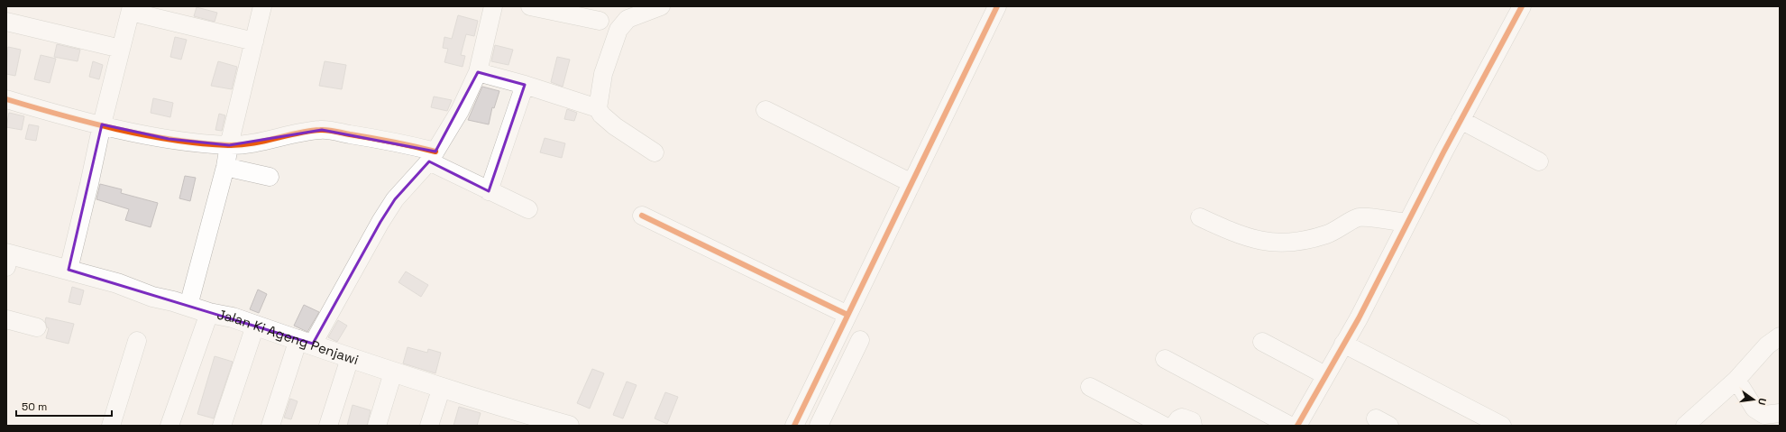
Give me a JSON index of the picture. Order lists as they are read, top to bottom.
{
  "streets": {
    "main road": ["Jalan Ki Ageng Penjawi"]
  },
  "scale_bar": "50 m",
  "north": "right"
}
